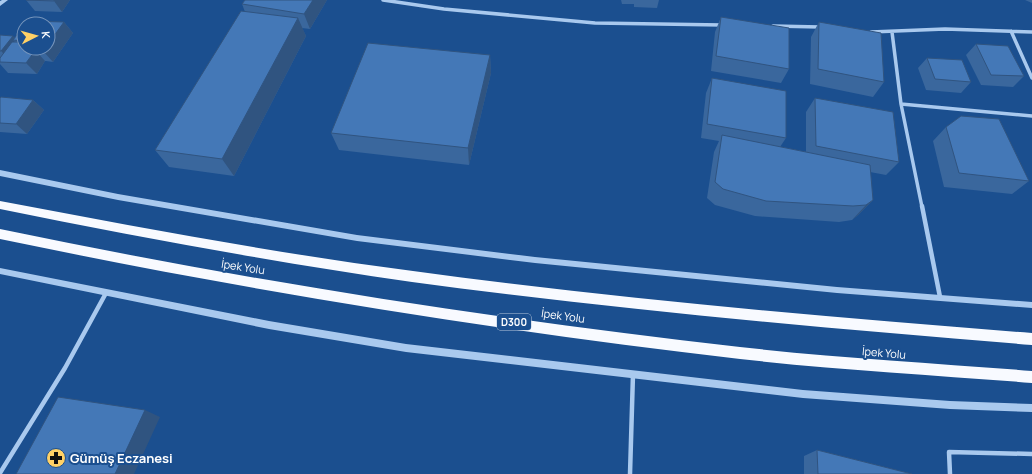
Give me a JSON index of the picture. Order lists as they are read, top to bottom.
{
  "streets": {
    "highway": ["İpek Yolu", "D300"]
  },
  "places": {
    "pharmacy": ["Gümüş Eczanesi"]
  },
  "north": "right"
}
